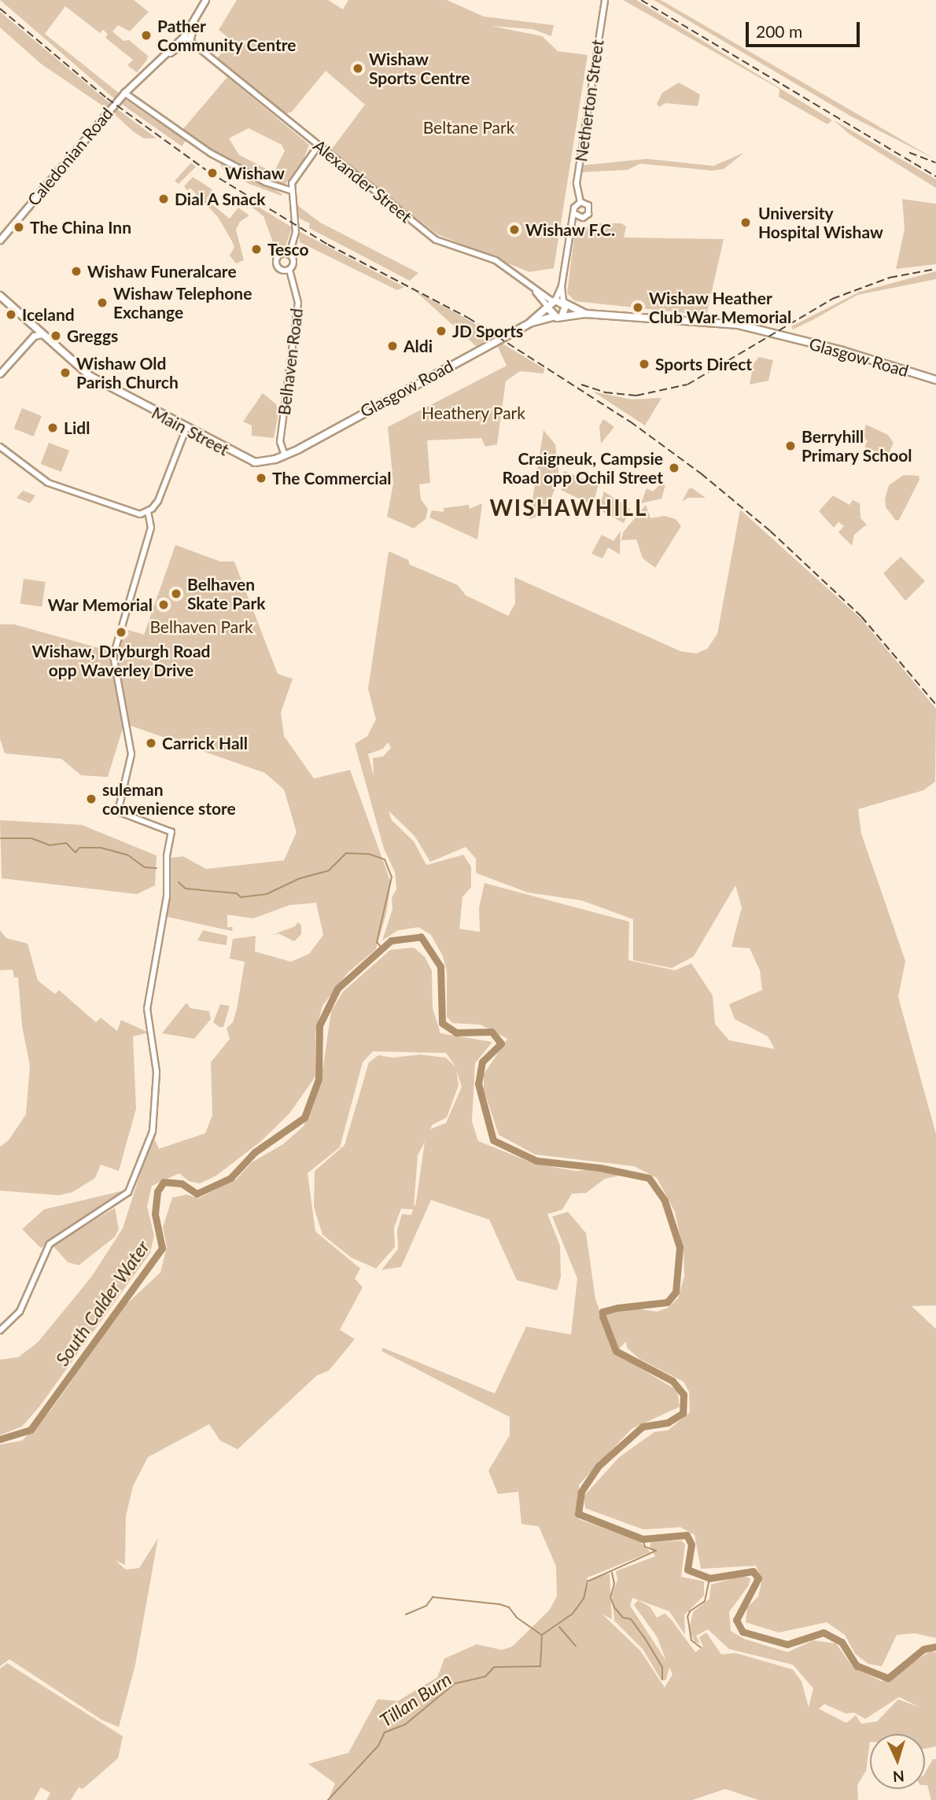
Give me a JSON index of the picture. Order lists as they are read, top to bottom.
{
  "streets": {
    "main road": ["Caledonian Road", "Glasgow Road", "Main Street"],
    "street": ["Netherton Street", "Alexander Street", "Belhaven Road"]
  },
  "crossings": [
    ["Caledonian Road", "Alexander Street"],
    ["Alexander Street", "Glasgow Road"],
    ["Glasgow Road", "Belhaven Road"],
    ["Glasgow Road", "Main Street"],
    ["Belhaven Road", "Main Street"]
  ],
  "districts": ["WISHAWHILL"],
  "water": ["South Calder Water", "Tillan Burn"],
  "parks": ["Beltane Park", "Heathery Park", "Belhaven Park"],
  "places": [
    "Pather Community Centre",
    "Wishaw Sports Centre",
    "Wishaw",
    "Dial A Snack",
    "University Hospital Wishaw",
    "The China Inn",
    "Wishaw F.C.",
    "Tesco",
    "Wishaw Funeralcare",
    "Wishaw Telephone Exchange",
    "Wishaw Heather Club War Memorial",
    "Iceland",
    "JD Sports",
    "Greggs",
    "Aldi",
    "Sports Direct",
    "Wishaw Old Parish Church",
    "Lidl",
    "Berryhill Primary School",
    "Craigneuk, Campsie Road opp Ochil Street",
    "The Commercial",
    "Belhaven Skate Park",
    "War Memorial",
    "Wishaw, Dryburgh Road opp Waverley Drive",
    "Carrick Hall",
    "suleman convenience store"
  ],
  "scale_bar": "200 m",
  "north": "bottom"
}
